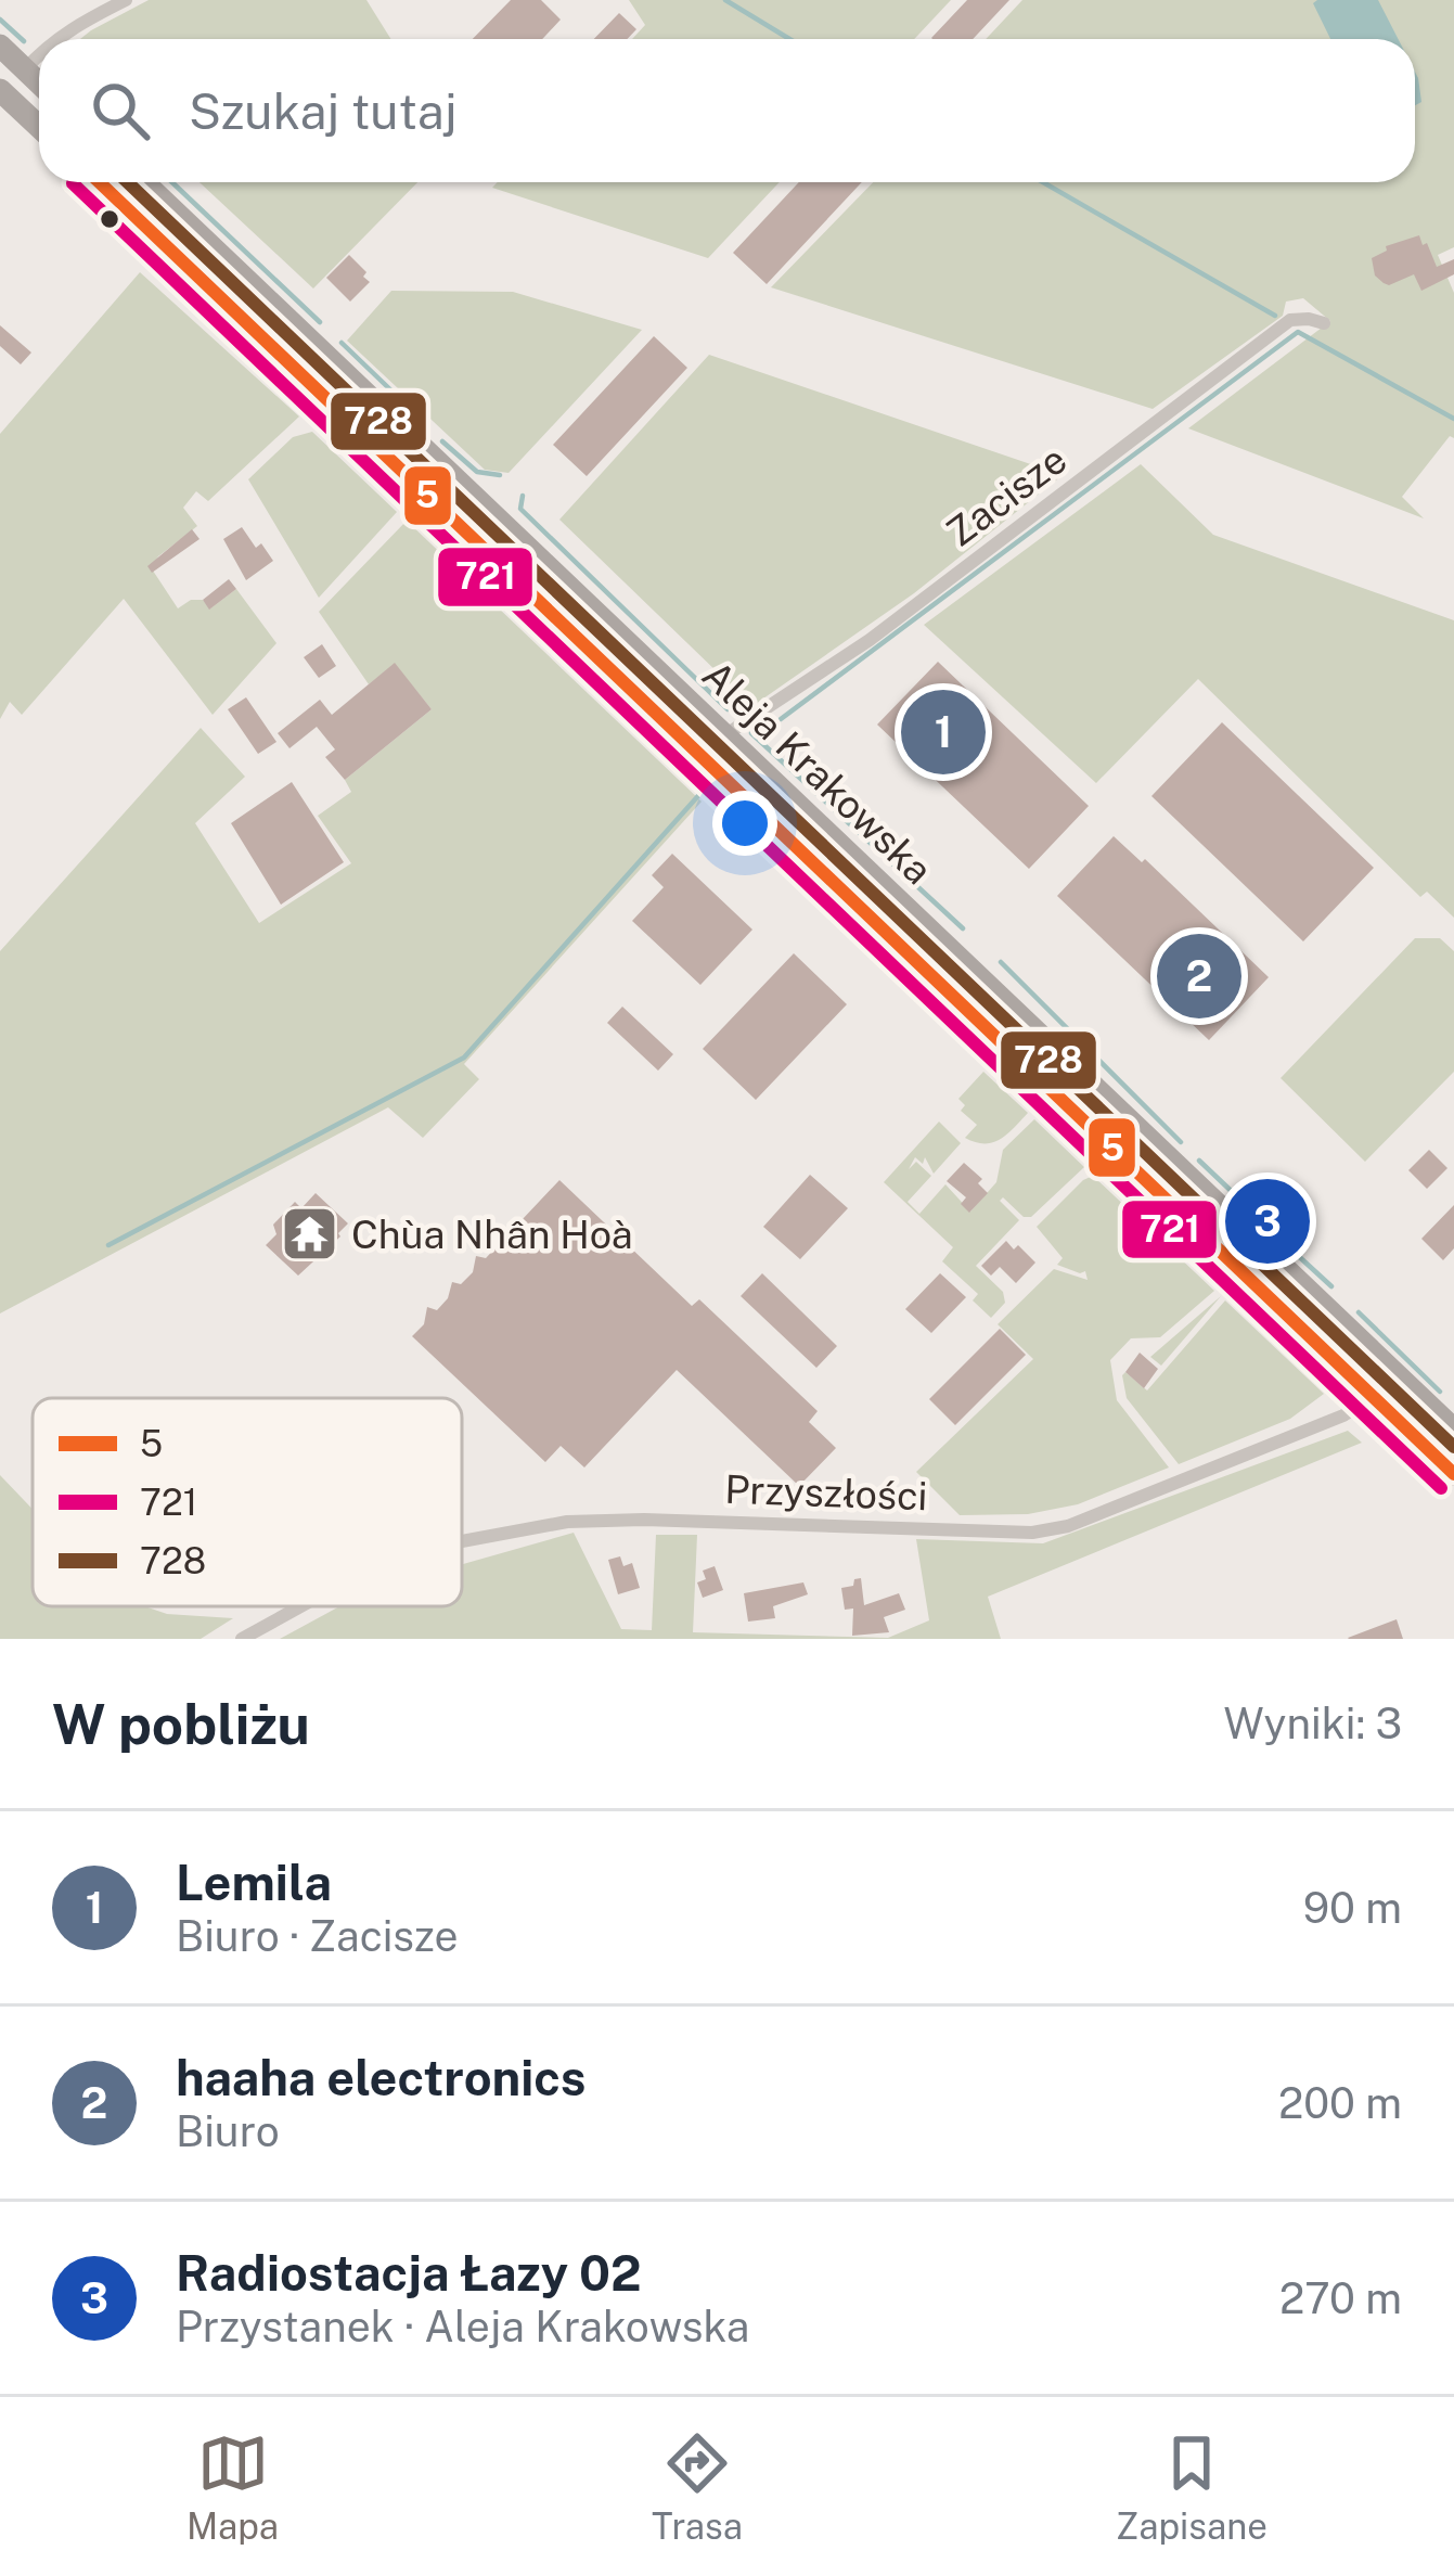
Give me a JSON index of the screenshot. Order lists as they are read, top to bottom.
{
  "streets": {
    "main road": ["Aleja Krakowska"],
    "street": ["Zacisze", "Przyszłości"]
  },
  "crossings": [
    ["Zacisze", "Aleja Krakowska"],
    ["Aleja Krakowska", "Przyszłości"]
  ],
  "places": {
    "temple": ["Chùa Nhân Hoà"]
  },
  "lines": ["transit line 5", "transit line 728", "transit line 721"],
  "legend": ["5", "721", "728"],
  "page": {
    "search": "Szukaj tutaj",
    "pins": ["1", "2", "3"],
    "heading": ["W pobliżu", "Wyniki: 3"],
    "list": [
      {
        "mark": "1",
        "name": "Lemila",
        "note": "Biuro · Zacisze",
        "value": "90 m"
      },
      {
        "mark": "2",
        "name": "haaha electronics",
        "note": "Biuro",
        "value": "200 m"
      },
      {
        "mark": "3",
        "name": "Radiostacja Łazy 02",
        "note": "Przystanek · Aleja Krakowska",
        "value": "270 m"
      }
    ],
    "nav": ["Mapa", "Trasa", "Zapisane"]
  }
}
